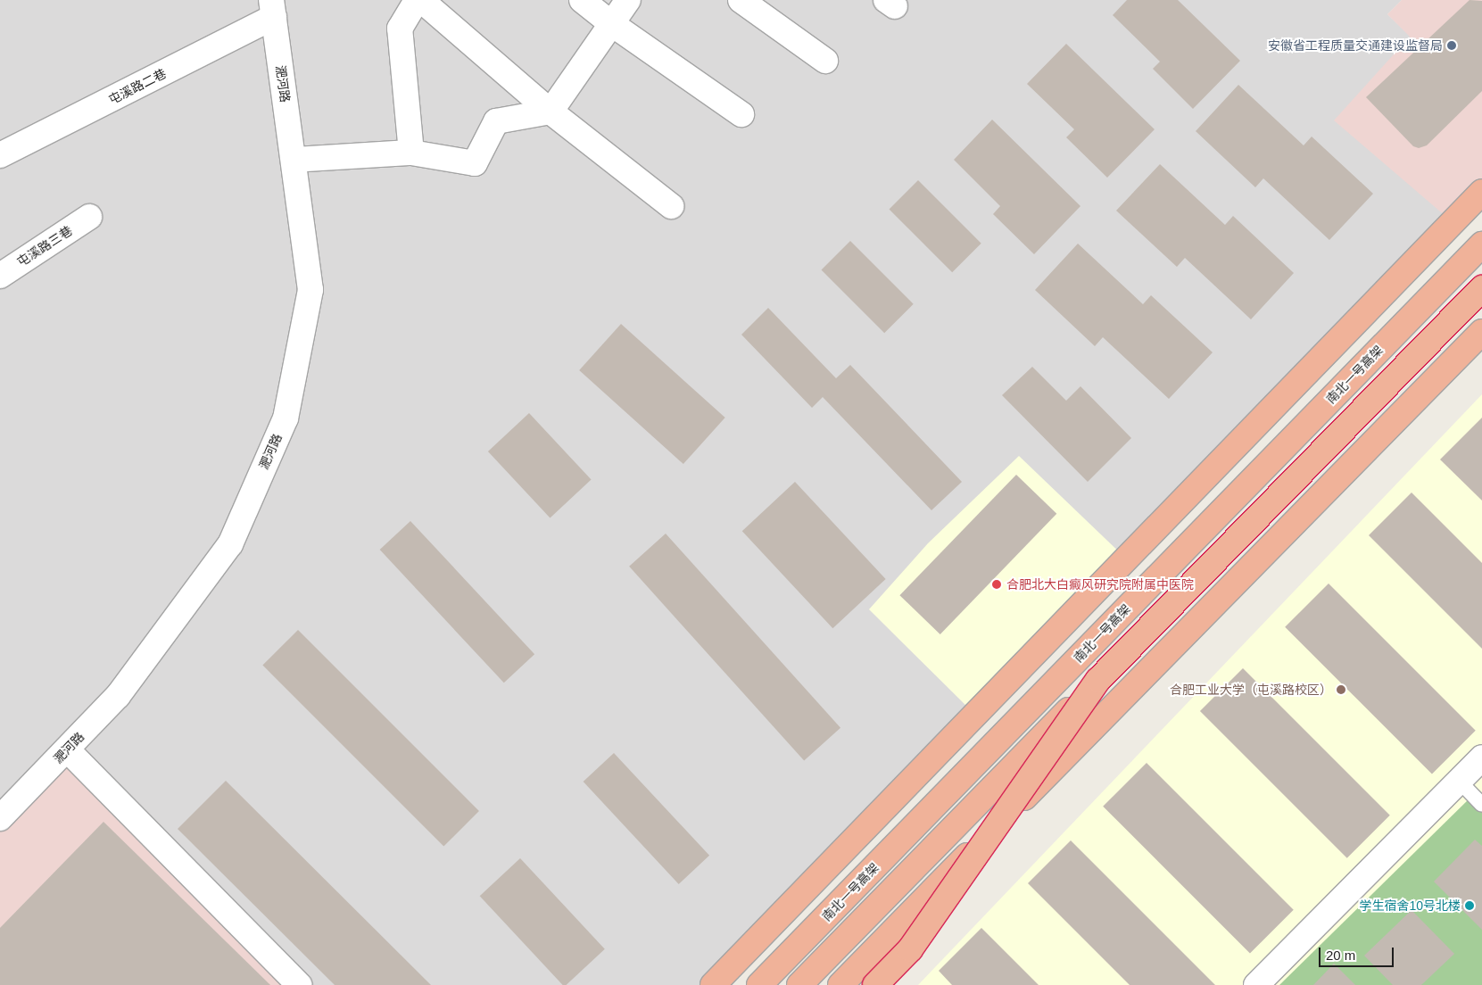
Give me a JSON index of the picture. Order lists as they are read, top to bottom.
{
  "streets": {
    "highway": ["南北一号高架"],
    "street": ["淝河路", "屯溪路二巷", "屯溪路三巷"]
  },
  "crossings": [
    ["淝河路", "屯溪路二巷"]
  ],
  "places": [
    "安徽省工程质量交通建设监督局",
    "合肥北大白癜风研究院附属中医院",
    "合肥工业大学（屯溪路校区）",
    "学生宿舍10号北楼"
  ],
  "scale_bar": "20 m"
}
